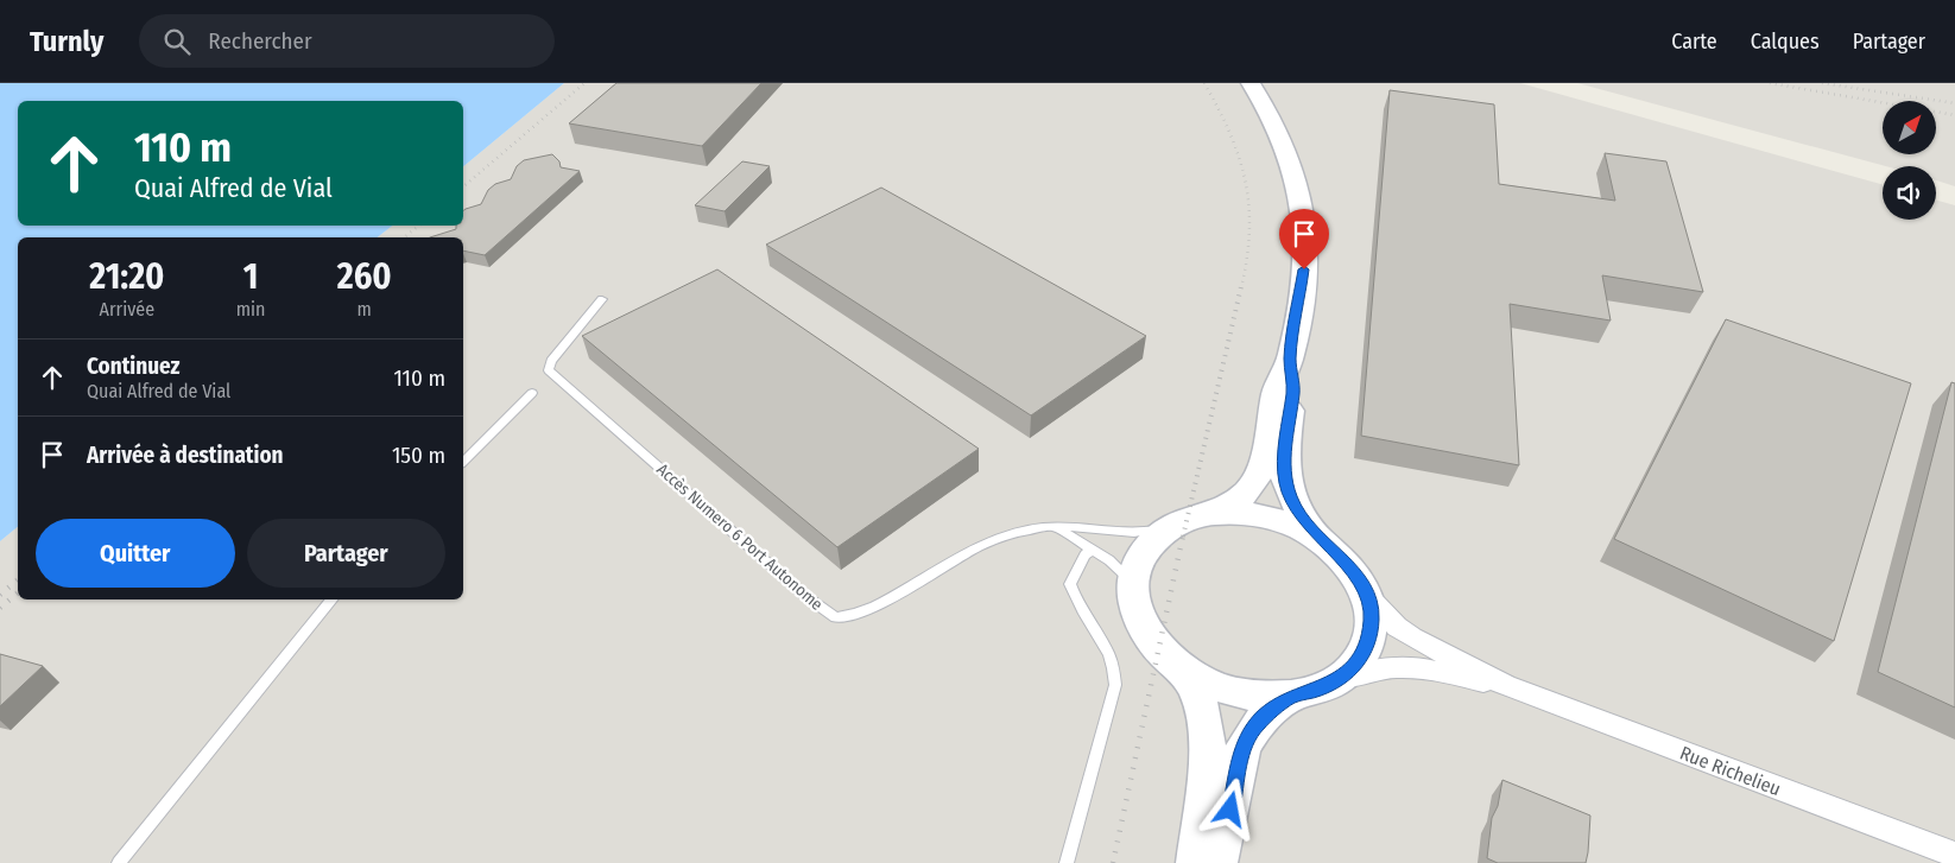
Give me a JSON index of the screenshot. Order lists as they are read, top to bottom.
{
  "streets": {
    "street": ["Rue Richelieu"],
    "lane": ["Accès Numero 6 Port Autonome"]
  },
  "crossings": [
    ["Accès Numero 6 Port Autonome", "Rue Richelieu"]
  ],
  "north": "top right",
  "page": {
    "header": "Turnly",
    "search": "Rechercher",
    "nav": ["Carte", "Calques", "Partager"],
    "turn": ["110 m", "Quai Alfred de Vial"],
    "eta": [
      "21:20",
      "Arrivée",
      "1",
      "min",
      "260",
      "m"
    ],
    "list": [
      {
        "name": "Continuez",
        "note": "Quai Alfred de Vial",
        "value": "110 m"
      },
      {
        "name": "Arrivée à destination",
        "value": "150 m"
      }
    ],
    "buttons": ["Quitter", "Partager"]
  }
}
